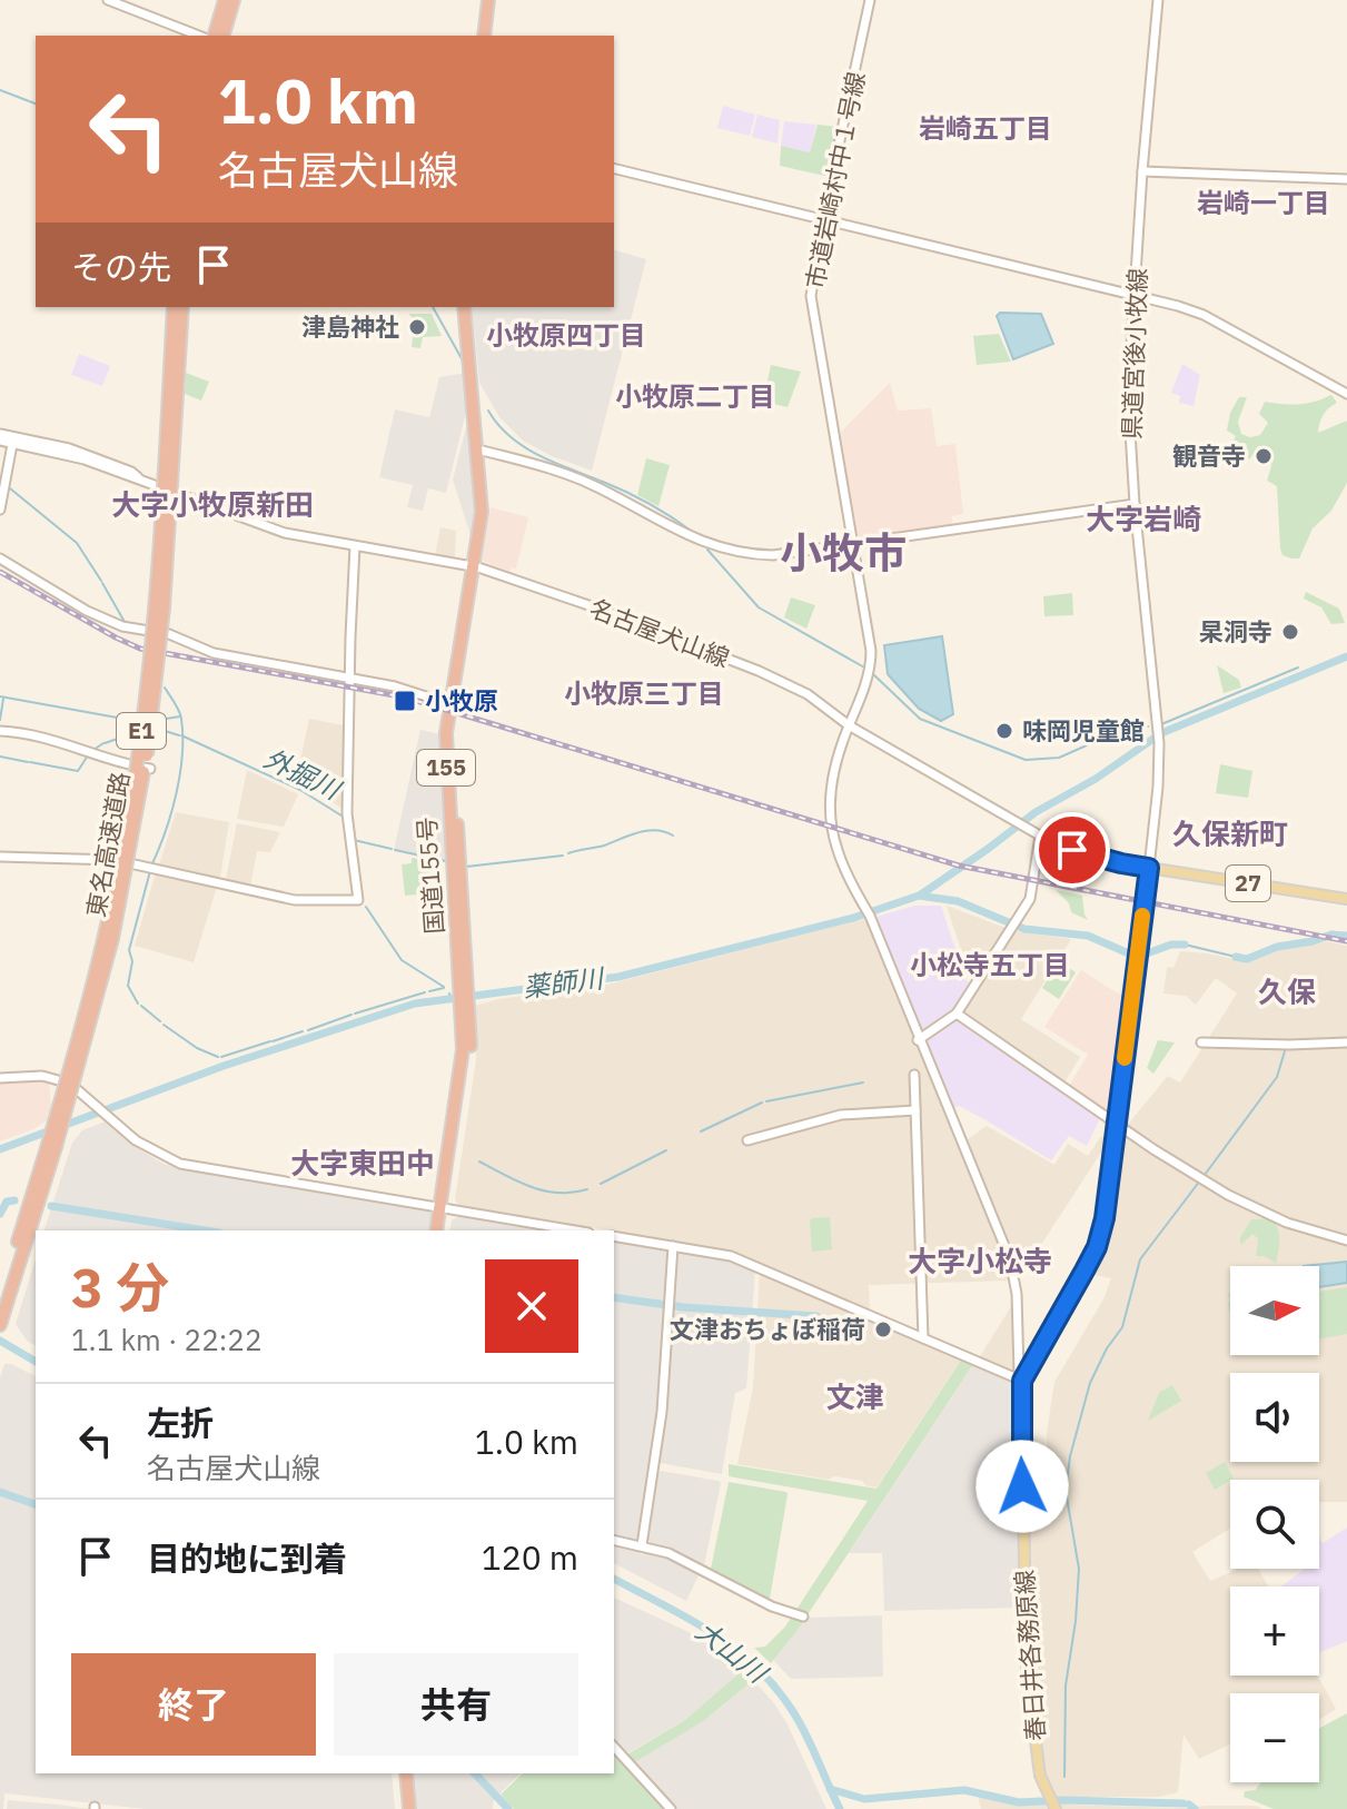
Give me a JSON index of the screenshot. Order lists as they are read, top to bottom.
{
  "streets": {
    "highway": [
      "E1",
      "155",
      "東名高速道路",
      "国道155号"
    ],
    "main road": ["27", "春日井各務原線"],
    "street": ["市道岩崎村中１号線", "県道宮後小牧線", "名古屋犬山線"]
  },
  "crossings": [
    ["市道岩崎村中１号線", "名古屋犬山線"],
    ["市道岩崎村中１号線", "春日井各務原線"],
    ["県道宮後小牧線", "名古屋犬山線"],
    ["県道宮後小牧線", "27"],
    ["県道宮後小牧線", "春日井各務原線"],
    ["名古屋犬山線", "国道155号"],
    ["名古屋犬山線", "27"],
    ["名古屋犬山線", "春日井各務原線"],
    ["27", "春日井各務原線"]
  ],
  "districts": [
    "岩崎五丁目",
    "岩崎一丁目",
    "小牧原四丁目",
    "小牧原二丁目",
    "大字小牧原新田",
    "大字岩崎",
    "小牧市",
    "小牧原三丁目",
    "久保新町",
    "小松寺五丁目",
    "久保",
    "大字東田中",
    "大字小松寺",
    "文津"
  ],
  "water": ["外掘川", "薬師川", "大山川"],
  "places": {
    "other": [
      "津島神社",
      "観音寺",
      "杲洞寺",
      "味岡児童館",
      "文津おちょぼ稲荷"
    ],
    "transit": ["小牧原"]
  },
  "north": "right",
  "page": {
    "turn": ["1.0 km", "名古屋犬山線"],
    "then": "その先",
    "heading": ["3 分", "1.1 km · 22:22"],
    "map_buttons": ["+", "−"],
    "list": [
      {
        "name": "左折",
        "note": "名古屋犬山線",
        "value": "1.0 km"
      },
      {
        "name": "目的地に到着",
        "value": "120 m"
      }
    ],
    "buttons": ["終了", "共有"]
  }
}
